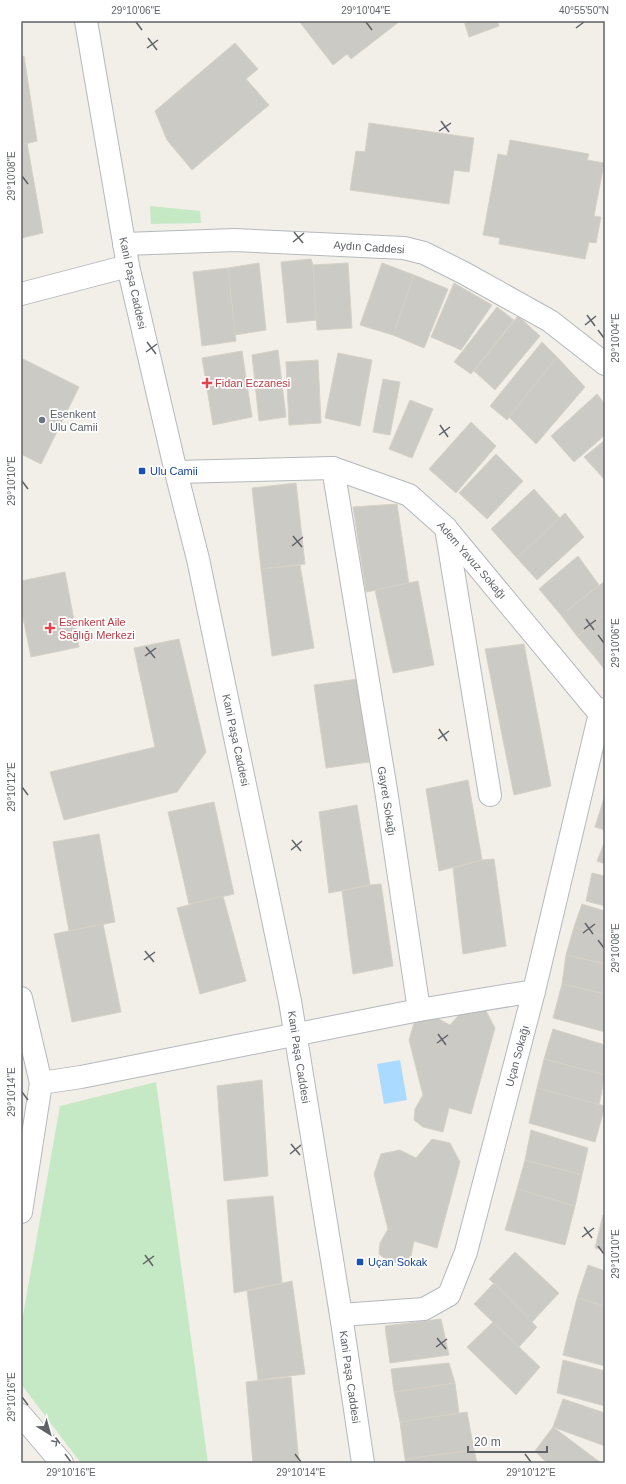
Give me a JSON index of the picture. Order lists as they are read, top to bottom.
{
  "streets": {
    "street": [
      "Aydın Caddesi",
      "Kani Paşa Caddesi",
      "Adem Yavuz Sokağı",
      "Gayret Sokağı",
      "Uçan Sokağı"
    ]
  },
  "crossings": [
    ["Aydın Caddesi", "Kani Paşa Caddesi"],
    ["Kani Paşa Caddesi", "Adem Yavuz Sokağı"],
    ["Kani Paşa Caddesi", "Uçan Sokağı"],
    ["Adem Yavuz Sokağı", "Gayret Sokağı"],
    ["Adem Yavuz Sokağı", "Uçan Sokağı"]
  ],
  "places": {
    "health": ["Fidan Eczanesi", "Esenkent Aile Sağlığı Merkezi"],
    "other": ["Esenkent Ulu Camii"],
    "transit": ["Ulu Camii", "Uçan Sokak"]
  },
  "scale_bar": "20 m",
  "north": "bottom right",
  "coordinates": [
    "29°10'06\"E",
    "29°10'04\"E",
    "40°55'50\"N",
    "29°10'08\"E",
    "29°10'10\"E",
    "29°10'12\"E",
    "29°10'14\"E",
    "29°10'16\"E"
  ]
}
